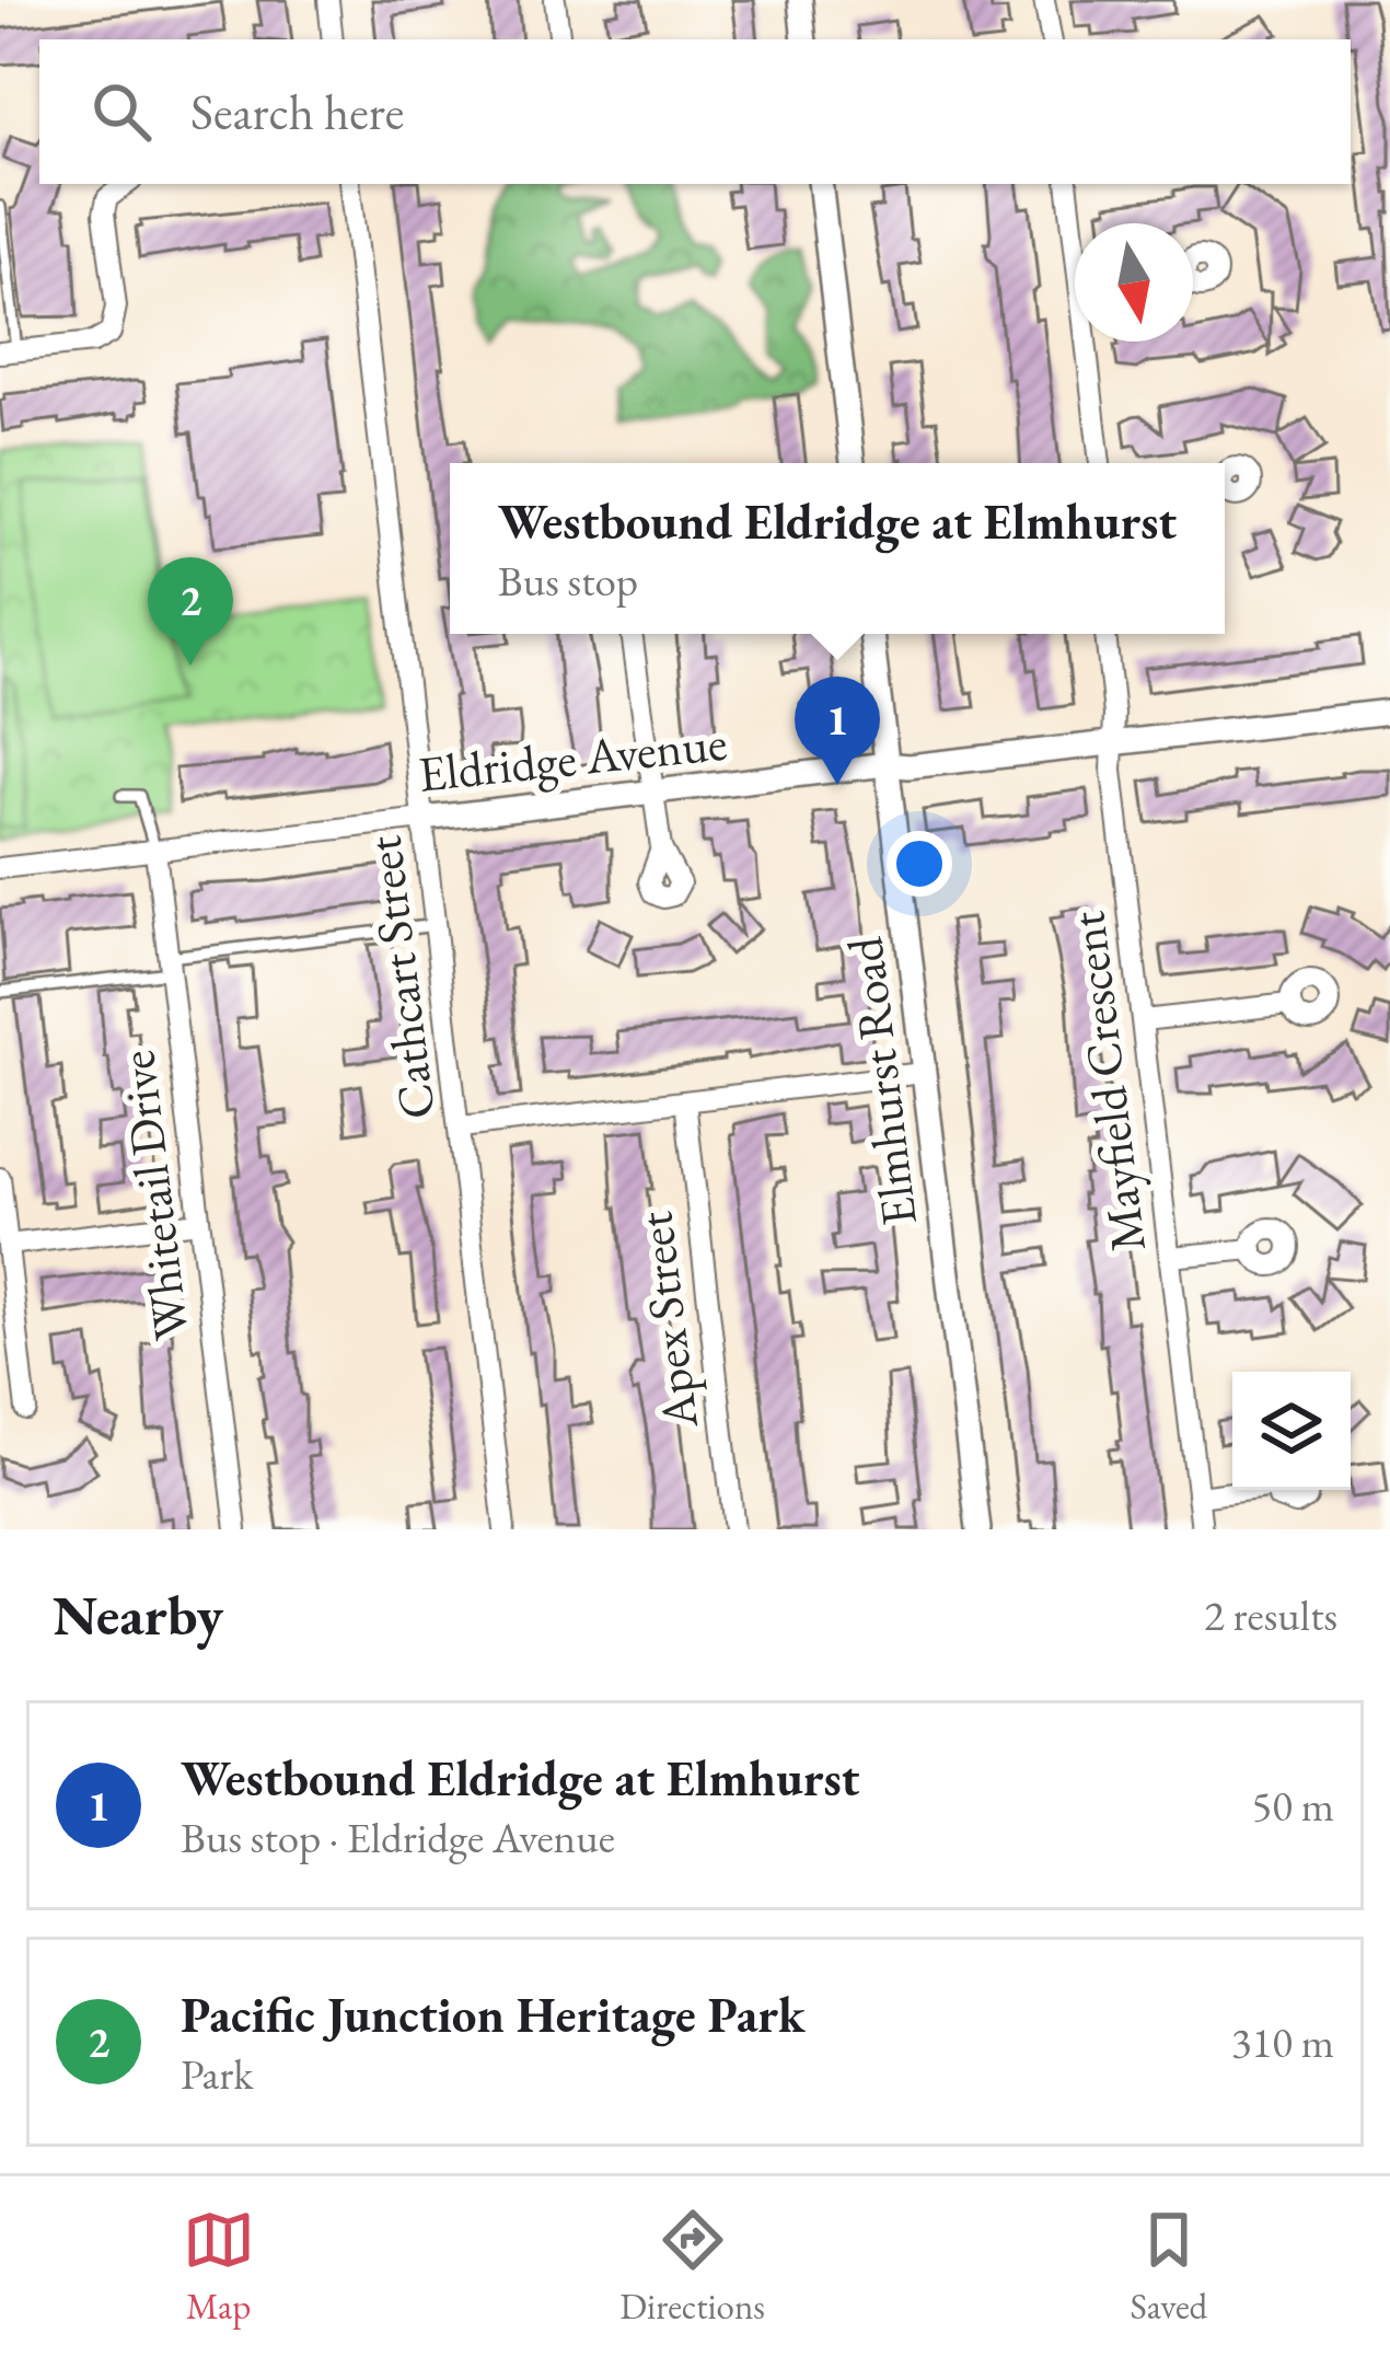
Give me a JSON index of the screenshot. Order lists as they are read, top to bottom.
{
  "streets": {
    "street": [
      "Eldridge Avenue",
      "Cathcart Street",
      "Elmhurst Road",
      "Mayfield Crescent",
      "Whitetail Drive",
      "Apex Street"
    ]
  },
  "crossings": [
    ["Eldridge Avenue", "Cathcart Street"],
    ["Eldridge Avenue", "Elmhurst Road"],
    ["Eldridge Avenue", "Mayfield Crescent"],
    ["Eldridge Avenue", "Whitetail Drive"]
  ],
  "north": "bottom",
  "page": {
    "search": "Search here",
    "popup": ["Westbound Eldridge at Elmhurst", "Bus stop"],
    "pins": ["2", "1"],
    "heading": ["Nearby", "2 results"],
    "list": [
      {
        "mark": "1",
        "name": "Westbound Eldridge at Elmhurst",
        "note": "Bus stop · Eldridge Avenue",
        "value": "50 m"
      },
      {
        "mark": "2",
        "name": "Pacific Junction Heritage Park",
        "note": "Park",
        "value": "310 m"
      }
    ],
    "nav": ["Map", "Directions", "Saved"]
  }
}
